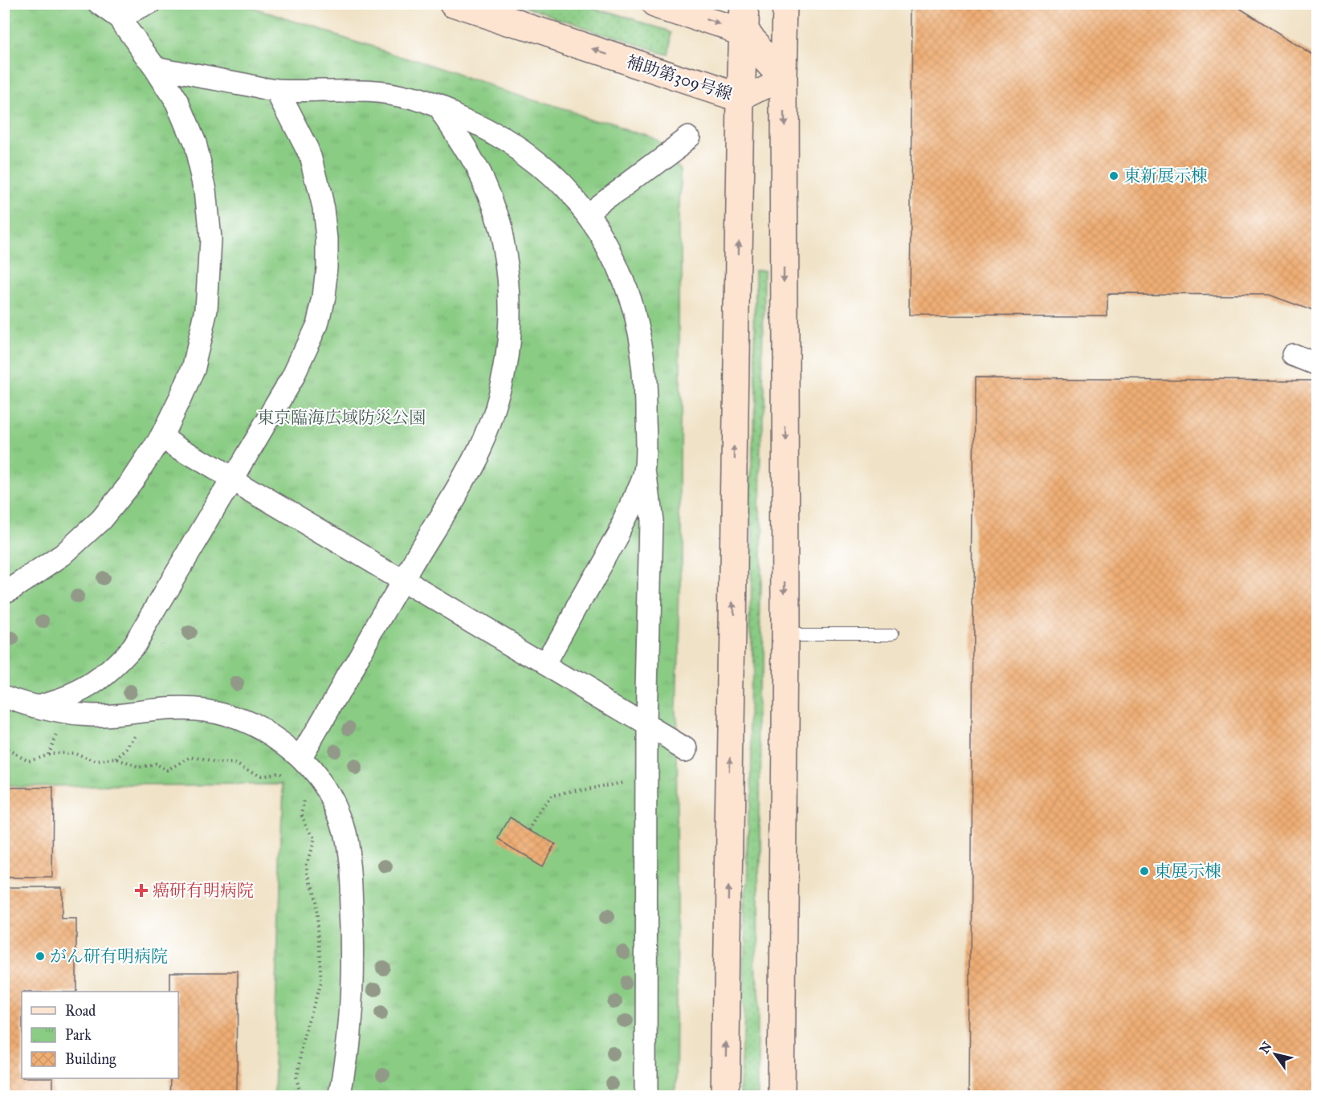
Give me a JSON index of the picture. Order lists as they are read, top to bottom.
{
  "streets": {
    "street": ["補助第309号線"]
  },
  "parks": ["東京臨海広域防災公園"],
  "places": {
    "other": ["東新展示棟", "東展示棟", "がん研有明病院"],
    "health": ["癌研有明病院"]
  },
  "legend": ["Road", "Park", "Building"],
  "north": "top left"
}
